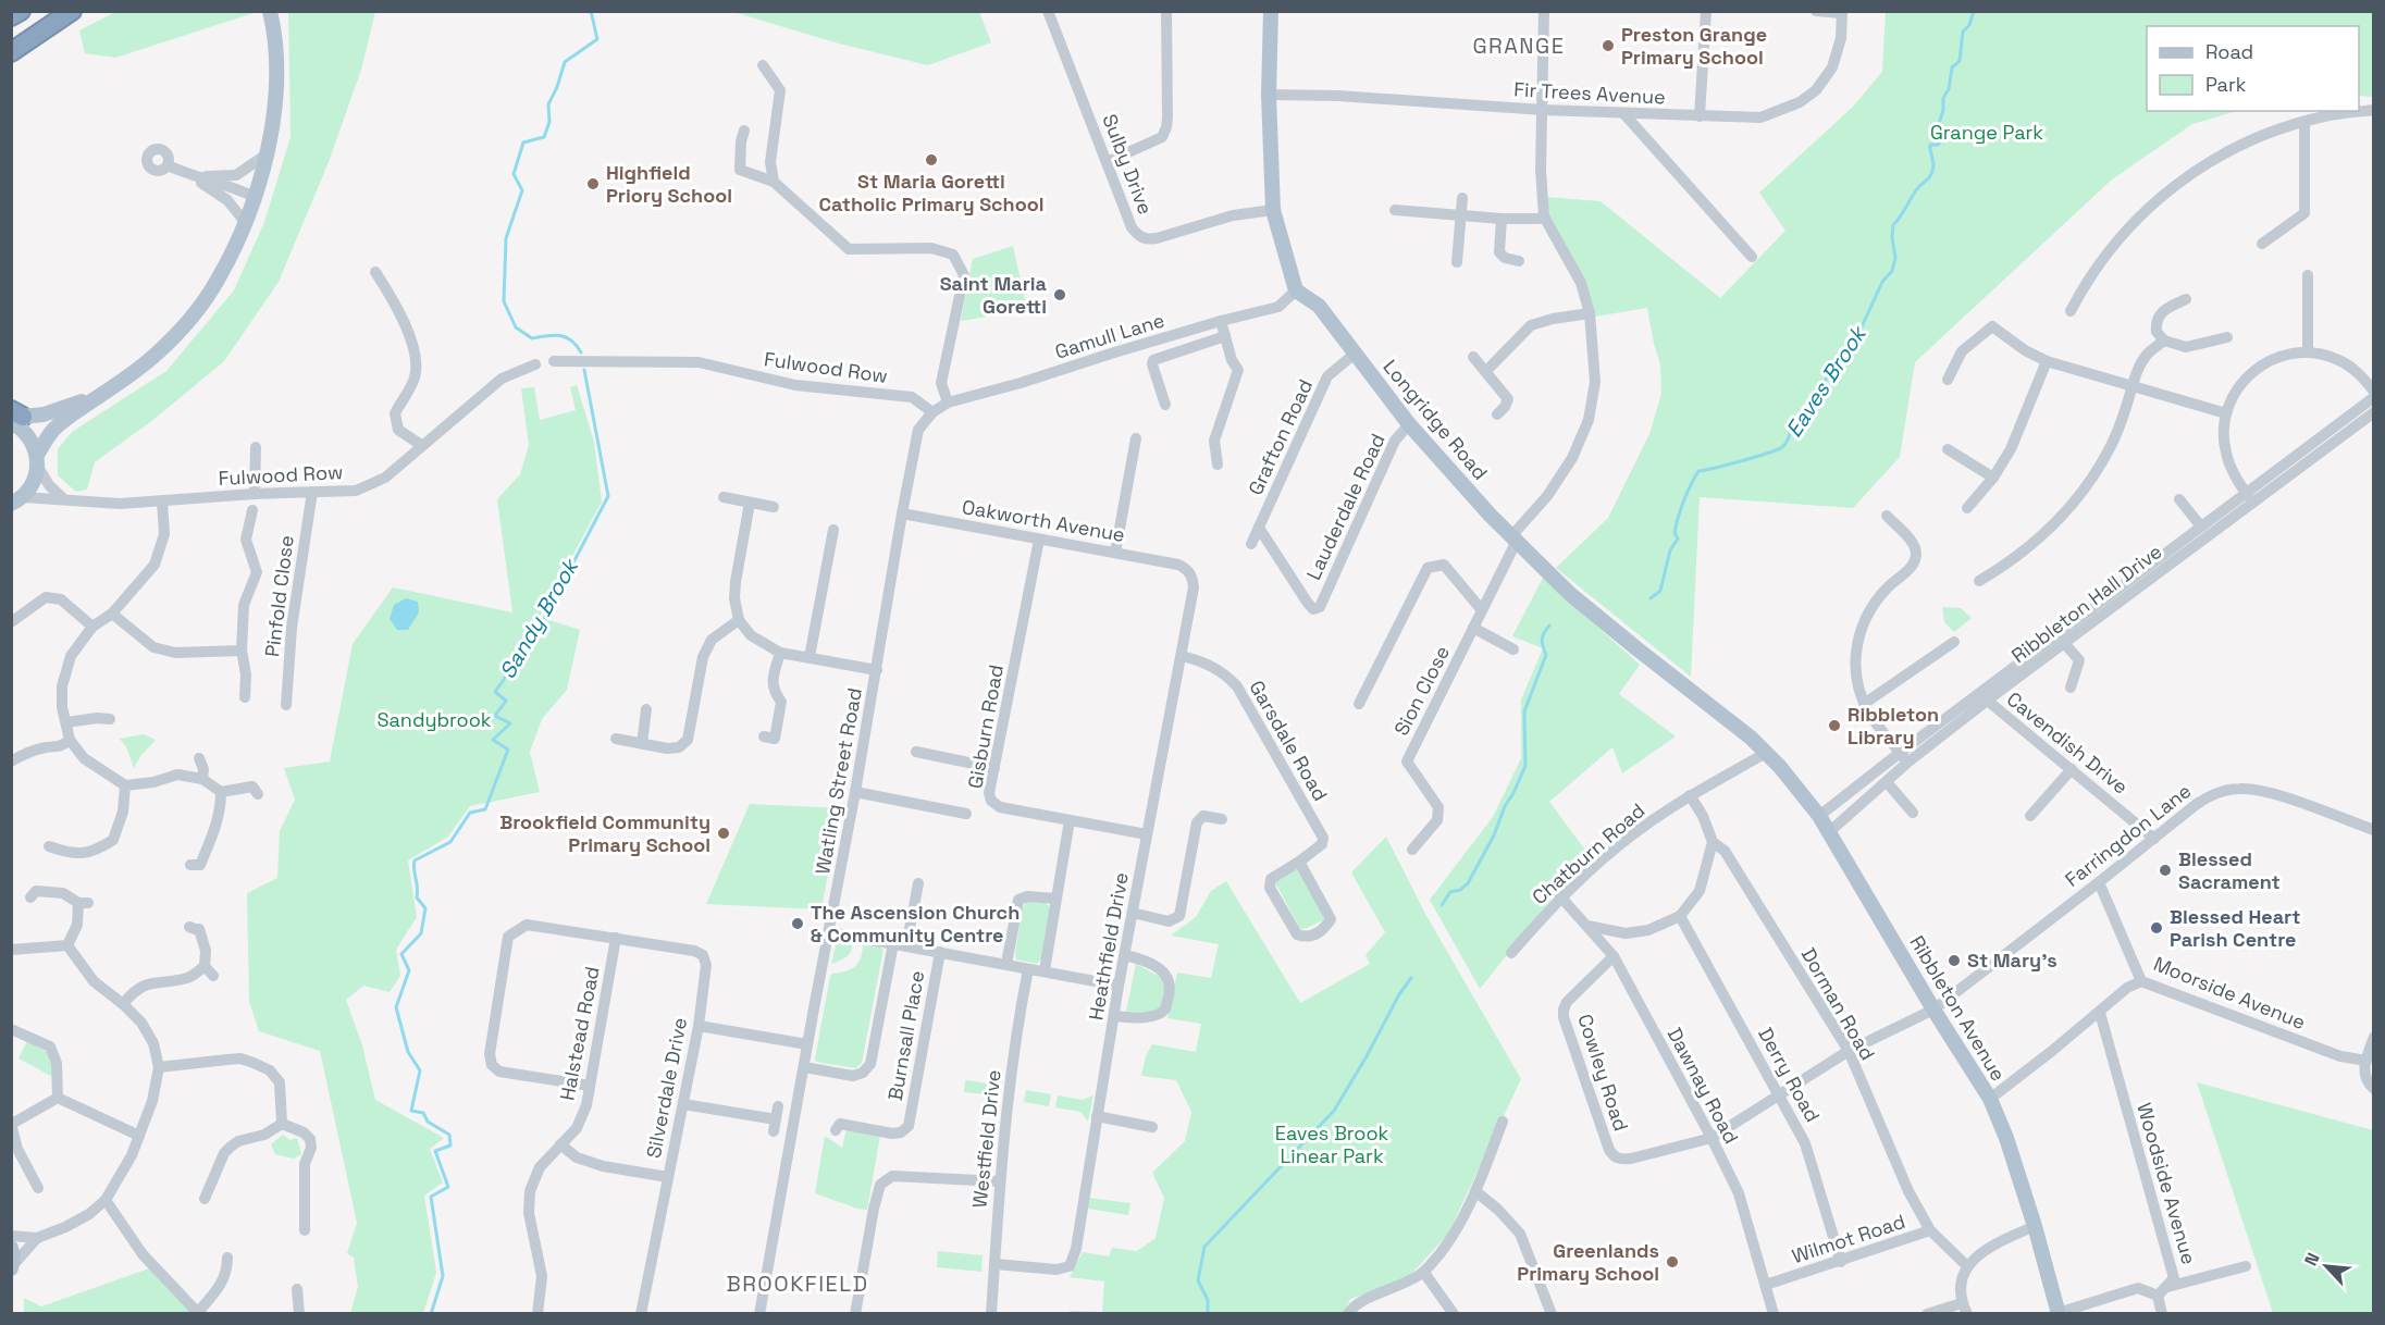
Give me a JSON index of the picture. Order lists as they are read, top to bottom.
{
  "streets": {
    "main road": ["Longridge Road", "Ribbleton Avenue"],
    "street": [
      "Fir Trees Avenue",
      "Sulby Drive",
      "Gamull Lane",
      "Fulwood Row",
      "Grafton Road",
      "Lauderdale Road",
      "Oakworth Avenue",
      "Pinfold Close",
      "Ribbleton Hall Drive",
      "Sion Close",
      "Gisburn Road",
      "Garsdale Road",
      "Cavendish Drive",
      "Watling Street Road",
      "Farringdon Lane",
      "Chatburn Road",
      "Heathfield Drive",
      "Moorside Avenue",
      "Dorman Road",
      "Halstead Road",
      "Burnsall Place",
      "Cowley Road",
      "Derry Road",
      "Dawnay Road",
      "Silverdale Drive",
      "Westfield Drive",
      "Woodside Avenue",
      "Wilmot Road"
    ]
  },
  "crossings": [
    ["Gamull Lane", "Fulwood Row"],
    ["Gamull Lane", "Longridge Road"],
    ["Gamull Lane", "Watling Street Road"],
    ["Fulwood Row", "Pinfold Close"],
    ["Fulwood Row", "Watling Street Road"],
    ["Longridge Road", "Grafton Road"],
    ["Longridge Road", "Lauderdale Road"],
    ["Longridge Road", "Sion Close"],
    ["Longridge Road", "Chatburn Road"],
    ["Longridge Road", "Ribbleton Avenue"],
    ["Grafton Road", "Lauderdale Road"],
    ["Oakworth Avenue", "Gisburn Road"],
    ["Oakworth Avenue", "Watling Street Road"],
    ["Oakworth Avenue", "Heathfield Drive"],
    ["Ribbleton Hall Drive", "Cavendish Drive"],
    ["Ribbleton Hall Drive", "Ribbleton Avenue"],
    ["Gisburn Road", "Heathfield Drive"],
    ["Garsdale Road", "Heathfield Drive"],
    ["Cavendish Drive", "Farringdon Lane"],
    ["Farringdon Lane", "Moorside Avenue"],
    ["Farringdon Lane", "Dorman Road"],
    ["Farringdon Lane", "Ribbleton Avenue"],
    ["Farringdon Lane", "Cowley Road"],
    ["Farringdon Lane", "Derry Road"],
    ["Farringdon Lane", "Dawnay Road"],
    ["Chatburn Road", "Dorman Road"],
    ["Chatburn Road", "Ribbleton Avenue"],
    ["Chatburn Road", "Dawnay Road"],
    ["Heathfield Drive", "Westfield Drive"],
    ["Dorman Road", "Wilmot Road"],
    ["Halstead Road", "Silverdale Drive"],
    ["Cowley Road", "Dawnay Road"],
    ["Derry Road", "Wilmot Road"],
    ["Dawnay Road", "Wilmot Road"]
  ],
  "districts": ["GRANGE", "BROOKFIELD"],
  "water": ["Eaves Brook", "Sandy Brook"],
  "parks": ["Grange Park", "Sandybrook", "Eaves Brook Linear Park"],
  "places": [
    "Preston Grange Primary School",
    "St Maria Goretti Catholic Primary School",
    "Highfield Priory School",
    "Saint Maria Goretti",
    "Ribbleton Library",
    "Brookfield Community Primary School",
    "Blessed Sacrament",
    "The Ascension Church & Community Centre",
    "Blessed Heart Parish Centre",
    "St Mary's",
    "Greenlands Primary School"
  ],
  "legend": ["Road", "Park"],
  "north": "top left"
}
